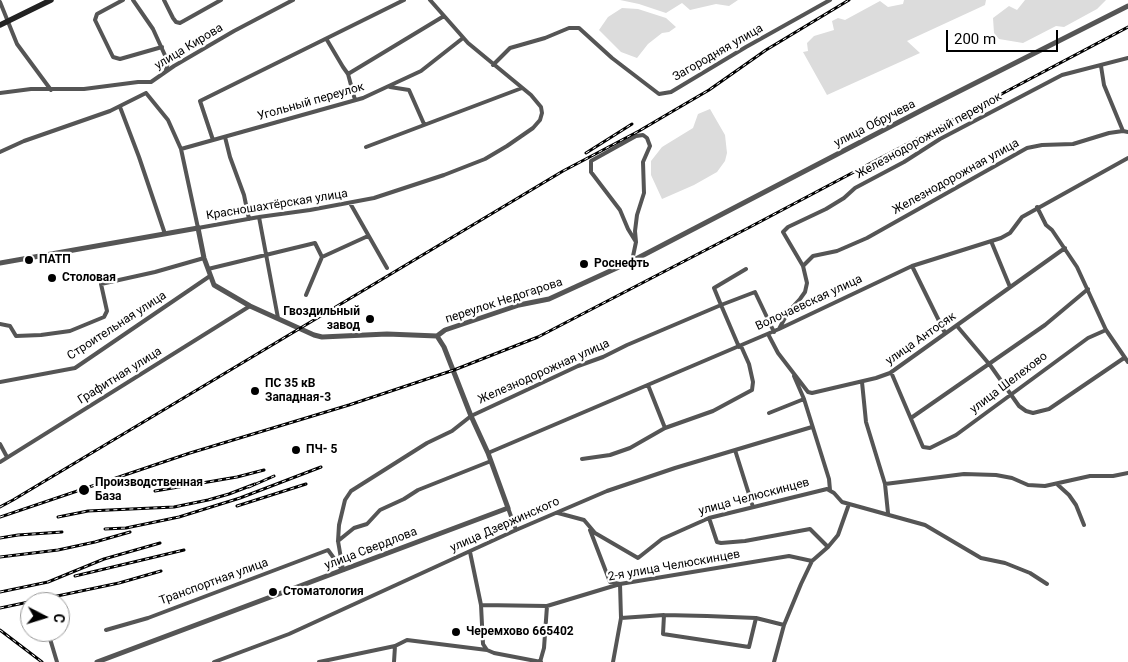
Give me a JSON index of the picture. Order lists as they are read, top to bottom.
{
  "streets": {
    "street": [
      "улица Кирова",
      "Загородняя улица",
      "Угольный переулок",
      "улица Обручева",
      "Железнодорожный переулок",
      "Железнодорожная улица",
      "Красношахтёрская улица",
      "переулок Недогарова",
      "Волочаевская улица",
      "Строительная улица",
      "улица Антосяк",
      "Графитная улица",
      "улица Шелехово",
      "улица Челюскинцев",
      "улица Дзержинского",
      "улица Свердлова",
      "2-я улица Челюскинцев",
      "Транспортная улица"
    ]
  },
  "crossings": [
    ["Угольный переулок", "переулок Недогарова"],
    ["улица Обручева", "переулок Недогарова"],
    ["Железнодорожный переулок", "Железнодорожная улица"],
    ["Железнодорожная улица", "переулок Недогарова"],
    ["Железнодорожная улица", "Волочаевская улица"],
    ["Железнодорожная улица", "улица Свердлова"],
    ["Железнодорожная улица", "Транспортная улица"],
    ["Красношахтёрская улица", "переулок Недогарова"],
    ["переулок Недогарова", "Строительная улица"],
    ["переулок Недогарова", "Графитная улица"],
    ["Волочаевская улица", "улица Антосяк"],
    ["улица Челюскинцев", "улица Дзержинского"],
    ["улица Свердлова", "Транспортная улица"]
  ],
  "places": [
    "ПАТП",
    "Роснефть",
    "Столовая",
    "Гвоздильный завод",
    "ПС 35 кВ Западная-3",
    "ПЧ- 5",
    "Производственная База",
    "Стоматология",
    "Черемхово 665402"
  ],
  "scale_bar": "200 m",
  "north": "right"
}
